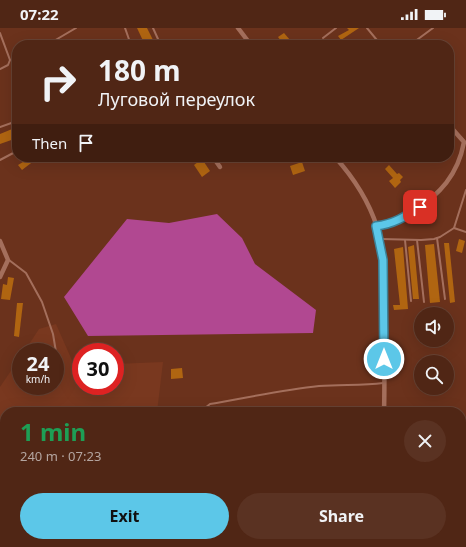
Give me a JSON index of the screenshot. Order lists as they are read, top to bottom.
{
  "page": {
    "status": "07:22",
    "turn": ["180 m", "Луговой переулок"],
    "then": "Then",
    "speed": "24 km/h",
    "limit": "30",
    "heading": ["1 min", "240 m · 07:23"],
    "buttons": ["Exit", "Share"]
  }
}
